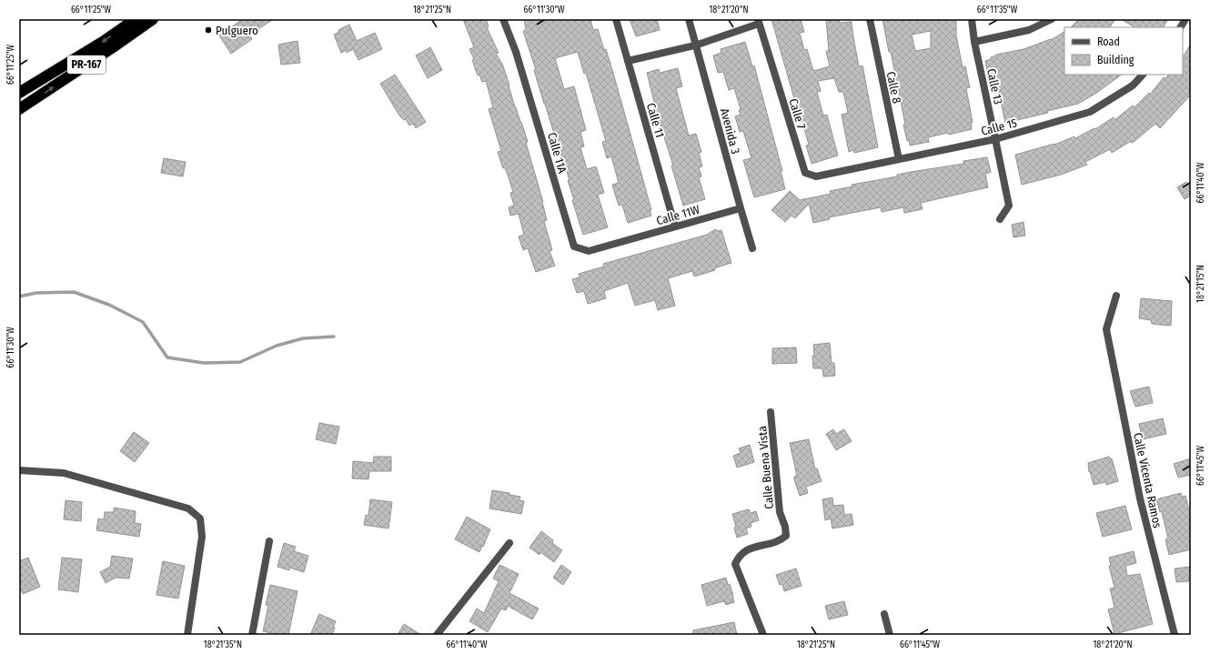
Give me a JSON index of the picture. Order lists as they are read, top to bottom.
{
  "streets": {
    "highway": ["PR-167"],
    "street": [
      "Calle 13",
      "Calle 8",
      "Calle 7",
      "Calle 11",
      "Calle 15",
      "Avenida 3",
      "Calle 11A",
      "Calle 11W",
      "Calle Buena Vista",
      "Calle Vicenta Ramos"
    ]
  },
  "crossings": [
    ["Calle 13", "Calle 15"],
    ["Calle 8", "Calle 15"],
    ["Calle 7", "Calle 15"],
    ["Calle 11", "Calle 11W"],
    ["Avenida 3", "Calle 11W"],
    ["Calle 11A", "Calle 11W"]
  ],
  "places": ["Pulguero"],
  "legend": ["Road", "Building"],
  "coordinates": [
    "66°11'25\"W",
    "18°21'25\"N",
    "66°11'30\"W",
    "18°21'20\"N",
    "66°11'35\"W",
    "66°11'40\"W",
    "18°21'15\"N",
    "66°11'45\"W",
    "18°21'35\"N"
  ]
}
